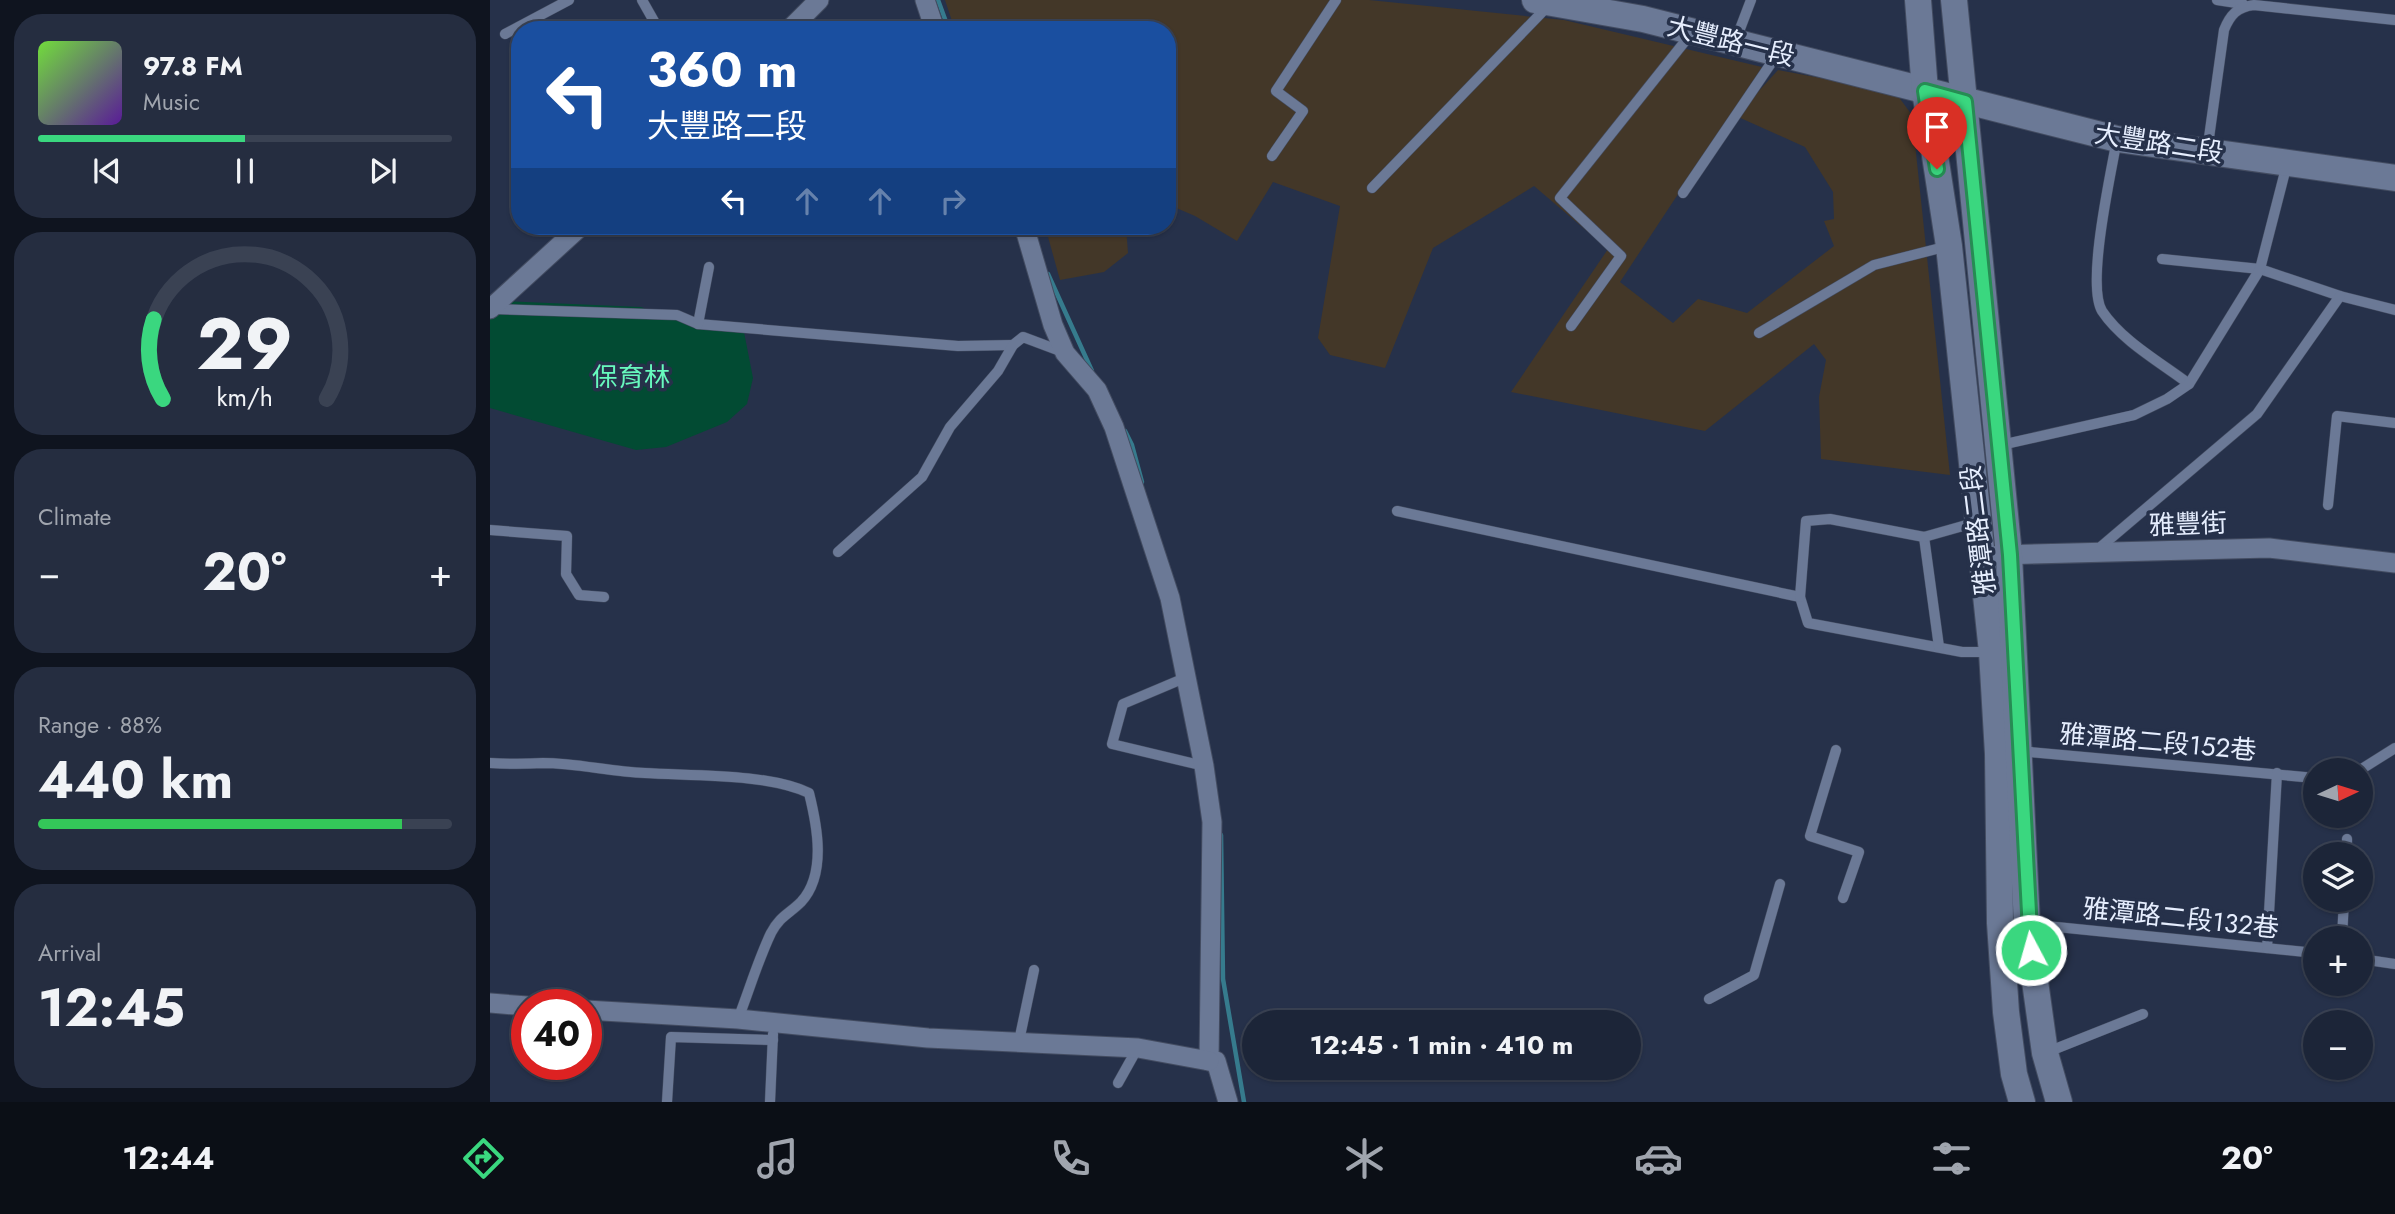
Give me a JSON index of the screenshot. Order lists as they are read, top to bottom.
{
  "streets": {
    "street": [
      "大豐路一段",
      "大豐路二段",
      "雅豐街",
      "雅潭路二段"
    ],
    "lane": ["雅潭路二段152巷", "雅潭路二段132巷"]
  },
  "crossings": [
    ["大豐路一段", "大豐路二段"],
    ["大豐路一段", "雅潭路二段"],
    ["大豐路二段", "雅潭路二段"],
    ["雅豐街", "雅潭路二段"],
    ["雅潭路二段", "雅潭路二段152巷"],
    ["雅潭路二段", "雅潭路二段132巷"]
  ],
  "parks": ["保育林"],
  "north": "right",
  "page": {
    "turn": ["360 m", "大豐路二段"],
    "song": ["97.8 FM", "Music"],
    "tile": [
      "Climate",
      ["Range · 88%", "440 km"],
      ["Arrival", "12:45"]
    ],
    "heat": ["−", "20°", "+"],
    "map_buttons": ["+", "−"],
    "limit": "40",
    "trip": "12:45 · 1 min · 410 m",
    "tabs": ["12:44", "20°"],
    "gauge": ["29", "km/h"]
  }
}
